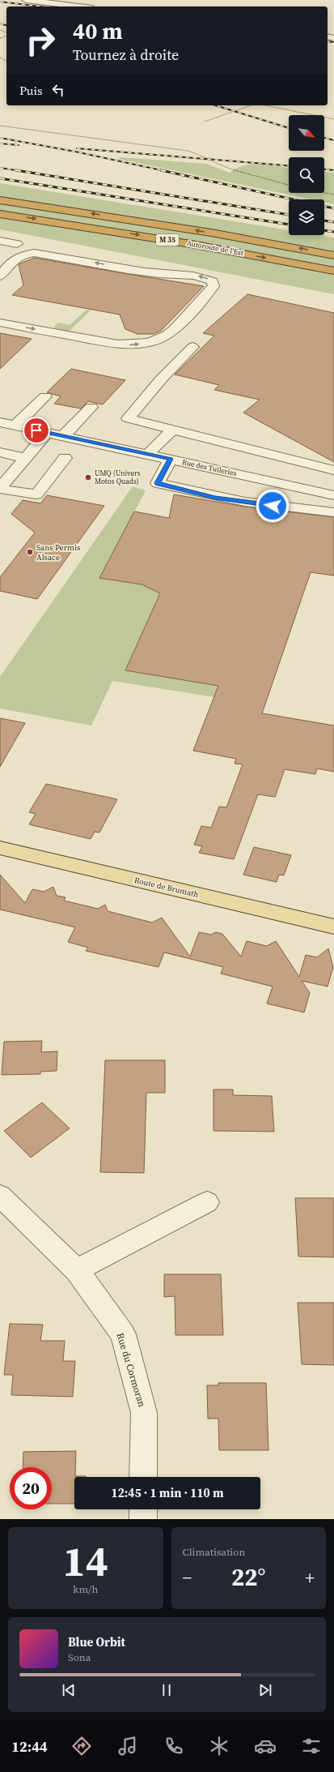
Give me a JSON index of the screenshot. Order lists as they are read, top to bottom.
{
  "streets": {
    "highway": ["M 35", "Autoroute de l’Est"],
    "main road": ["Route de Brumath"],
    "street": ["Rue des Tuileries", "Rue du Cormoran"]
  },
  "places": ["UMQ (Univers Motos Quads)", "Sans Permis Alsace"],
  "north": "bottom right",
  "page": {
    "turn": ["40 m", "Tournez à droite"],
    "then": "Puis",
    "limit": "20",
    "trip": "12:45 · 1 min · 110 m",
    "tile": [
      ["14", "km/h"],
      "Climatisation"
    ],
    "heat": ["−", "22°", "+"],
    "song": ["Blue Orbit", "Sona"],
    "tabs": "12:44"
  }
}
